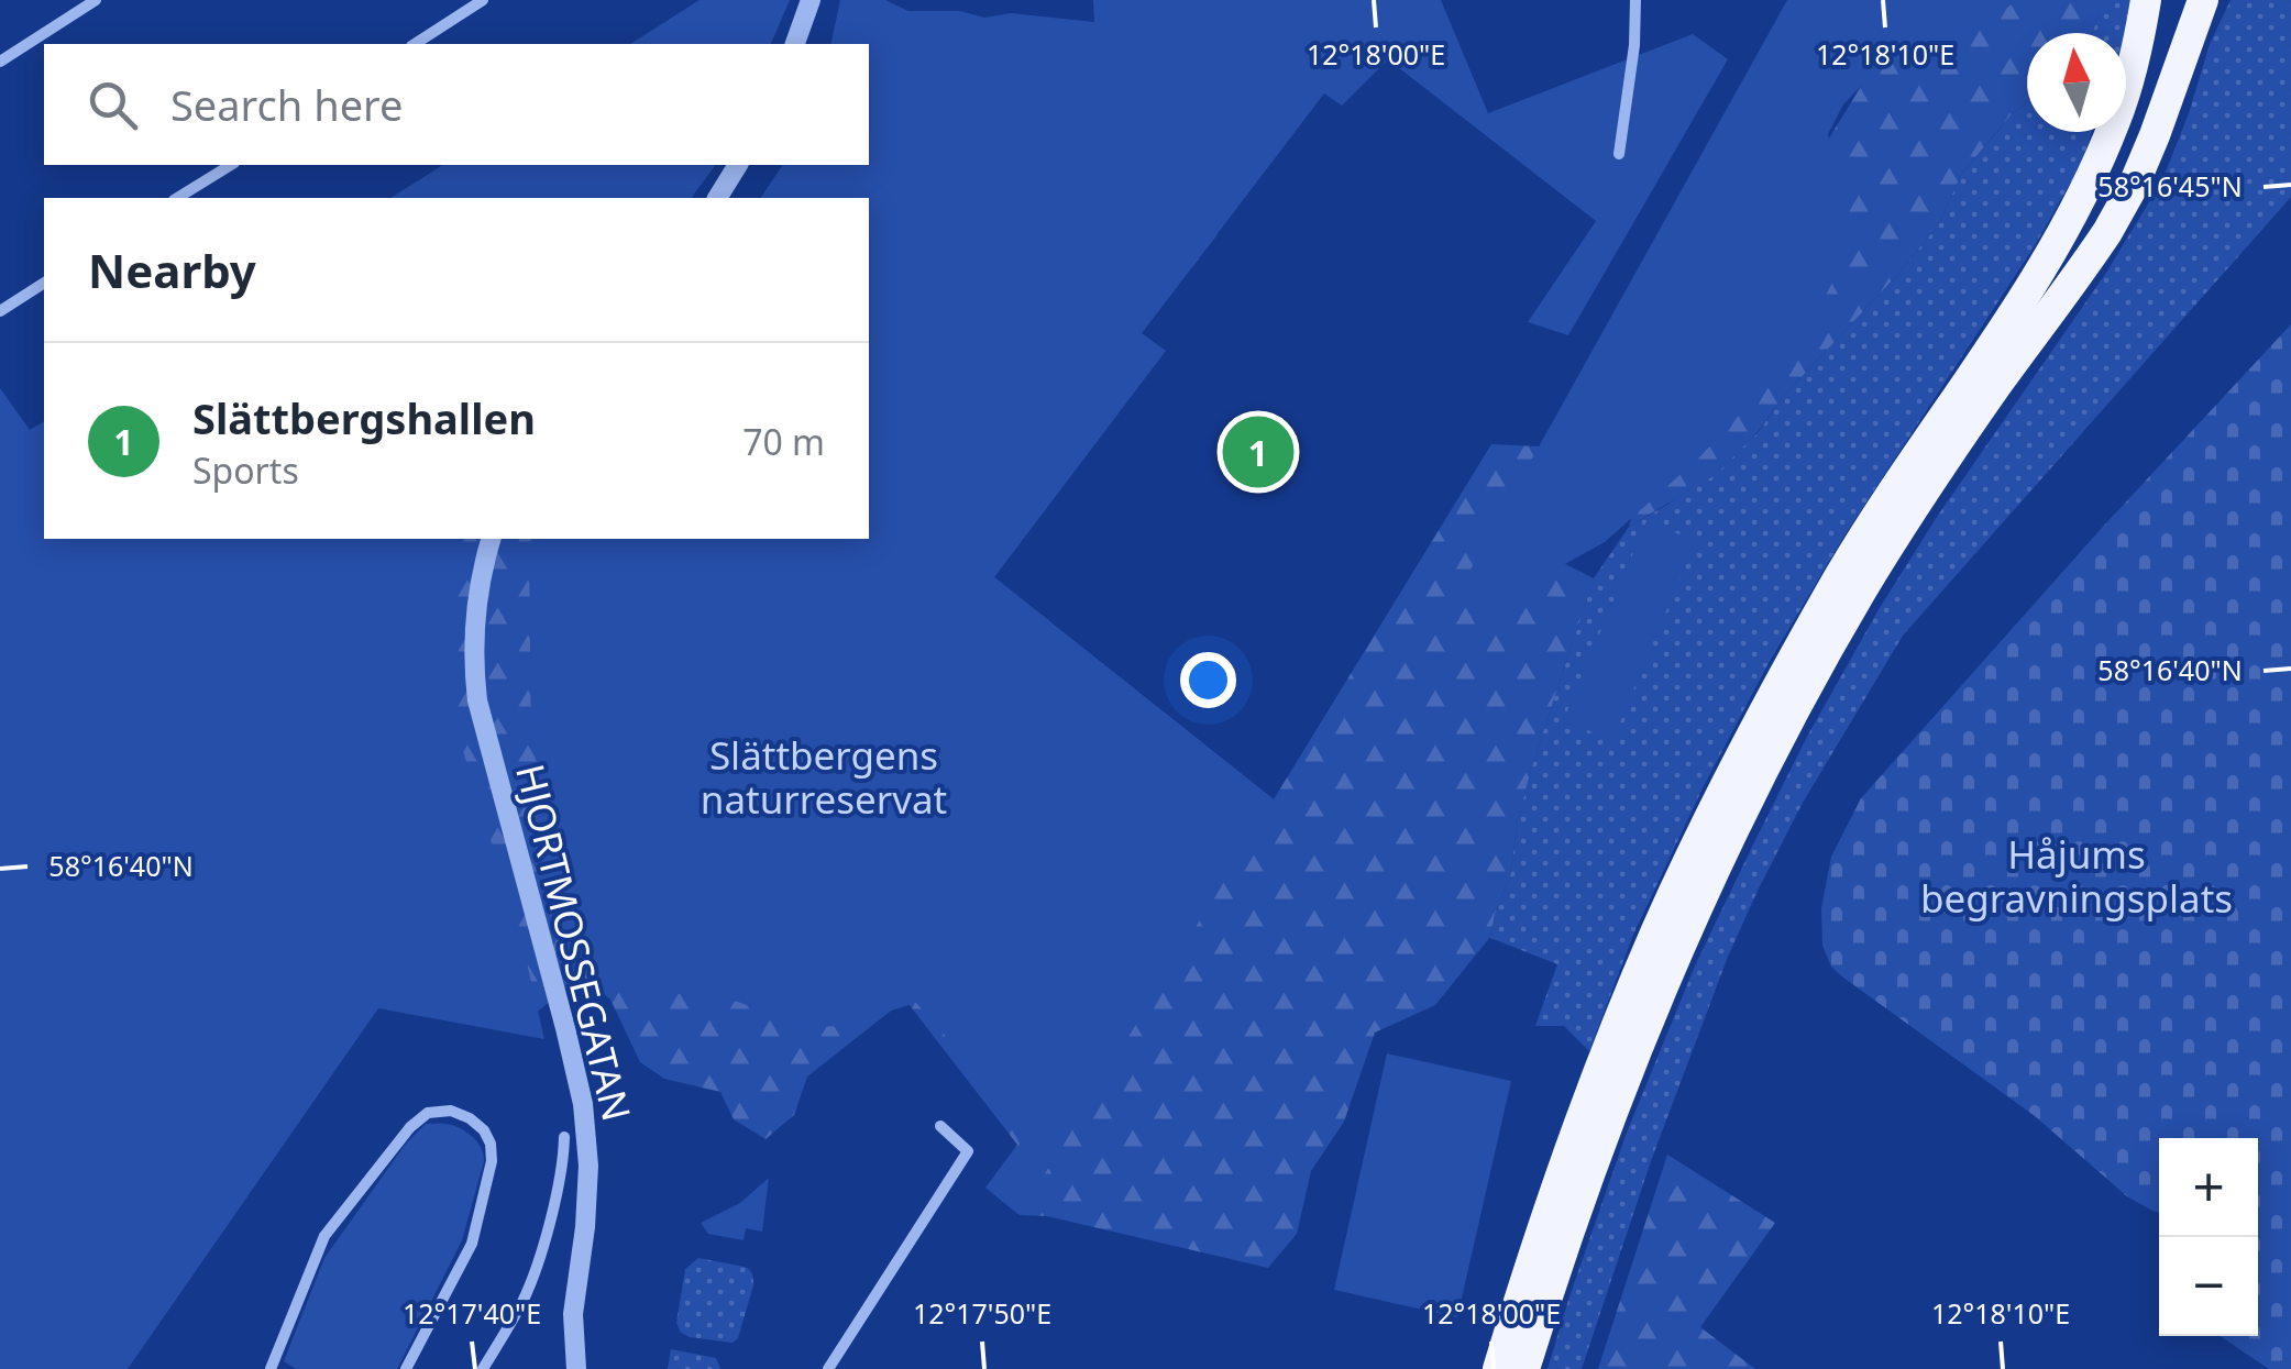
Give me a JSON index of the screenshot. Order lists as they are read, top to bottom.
{
  "streets": {
    "street": ["HJORTMOSSEGATAN"]
  },
  "parks": ["Slättbergens naturreservat", "Håjums begravningsplats"],
  "north": "top",
  "page": {
    "search": "Search here",
    "heading": "Nearby",
    "list": [
      {
        "mark": "1",
        "name": "Slättbergshallen",
        "note": "Sports",
        "value": "70 m"
      }
    ],
    "pins": "1",
    "map_buttons": ["+", "−"]
  },
  "coordinates": [
    "12°18'00\"E",
    "12°18'10\"E",
    "58°16'45\"N",
    "58°16'40\"N",
    "12°17'40\"E",
    "12°17'50\"E"
  ]
}
